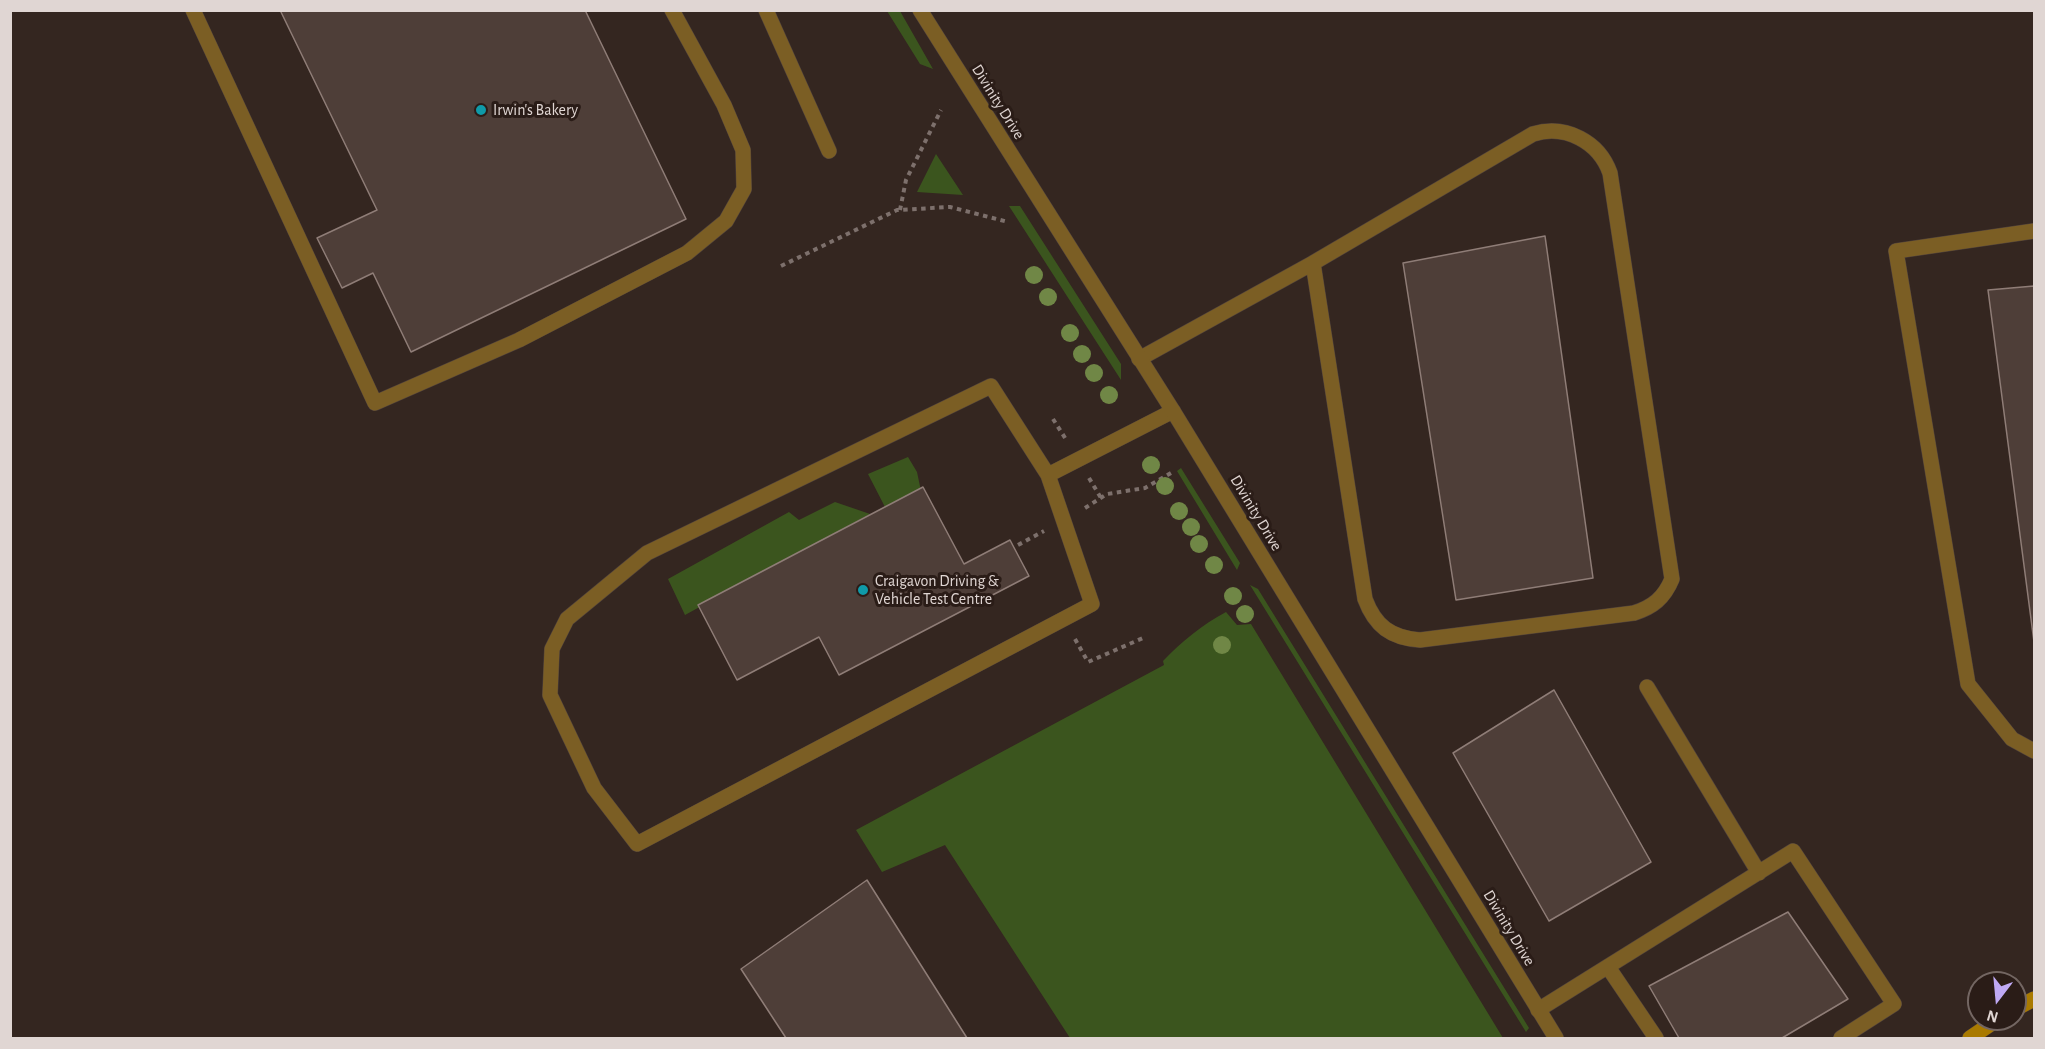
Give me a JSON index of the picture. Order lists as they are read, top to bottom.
{
  "streets": {
    "street": ["Divinity Drive"]
  },
  "places": ["Irwin's Bakery", "Craigavon Driving & Vehicle Test Centre"],
  "north": "bottom"
}
